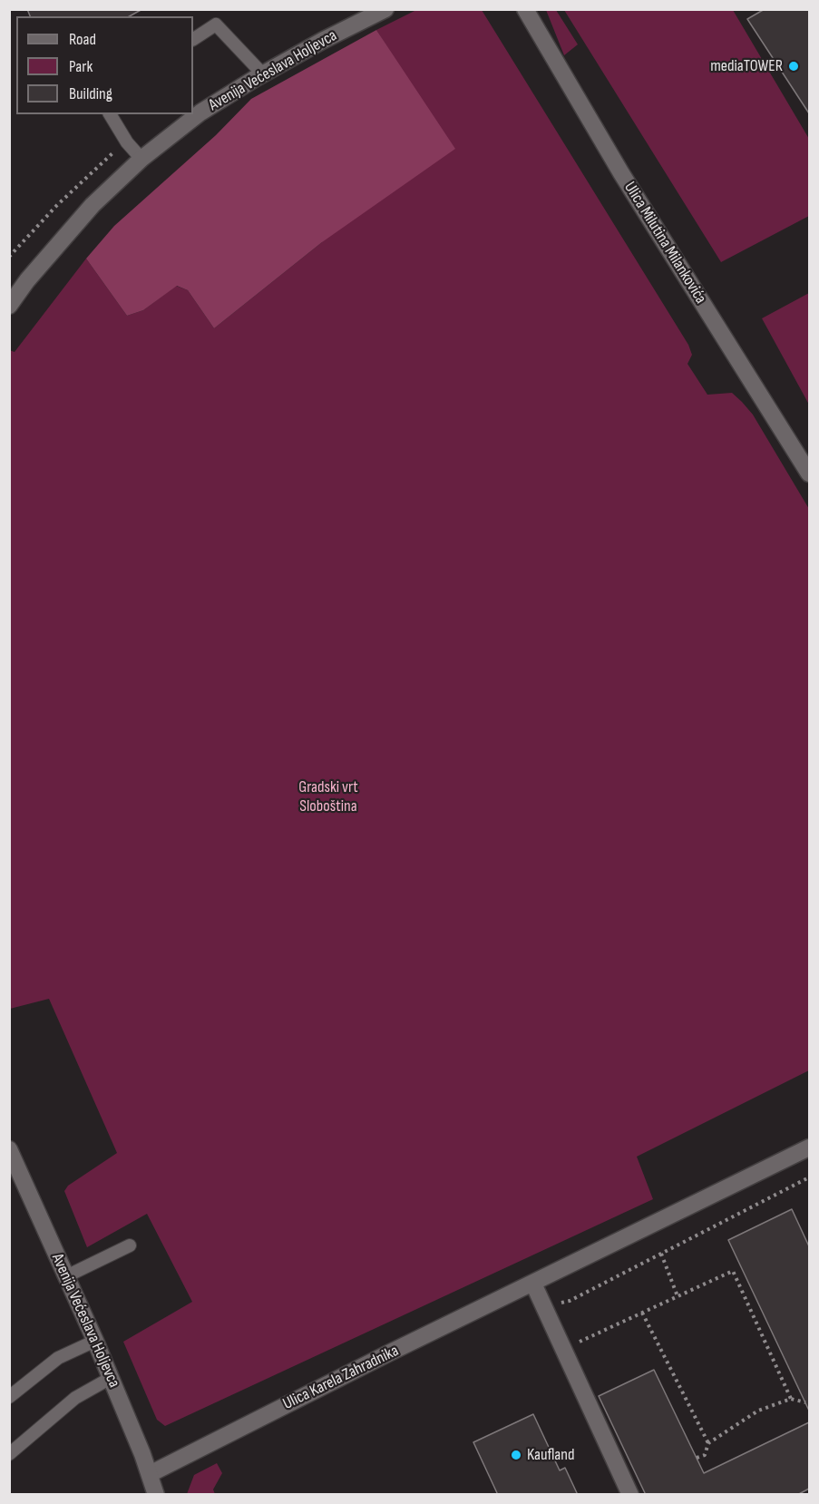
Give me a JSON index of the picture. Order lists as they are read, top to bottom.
{
  "streets": {
    "street": ["Avenija Većeslava Holjevca", "Ulica Milutina Milankovića", "Ulica Karela Zahradnika"]
  },
  "crossings": [
    ["Avenija Većeslava Holjevca", "Ulica Karela Zahradnika"]
  ],
  "parks": ["Gradski vrt Sloboština"],
  "places": ["mediaTOWER", "Kaufland"],
  "legend": ["Road", "Park", "Building"]
}
